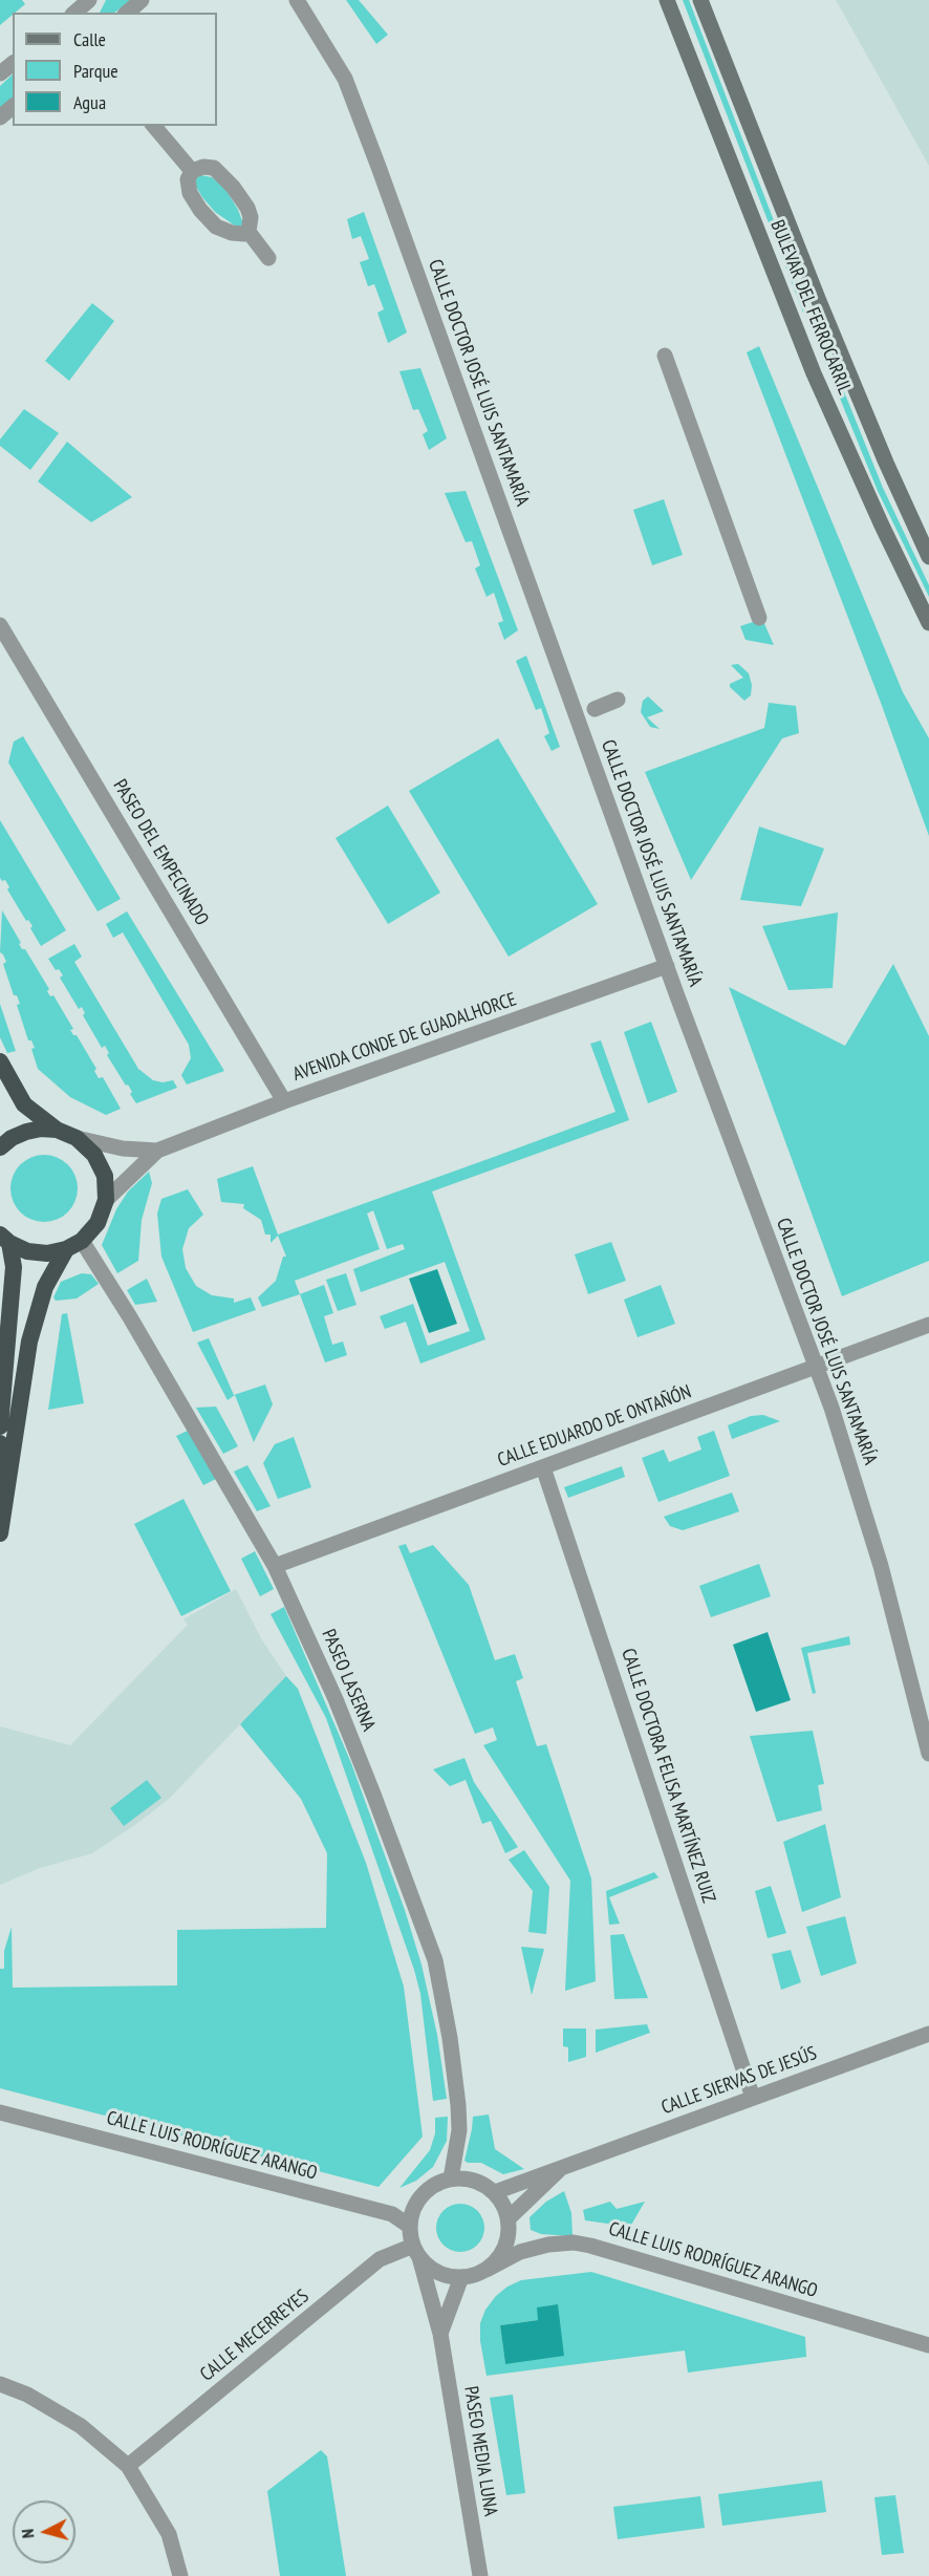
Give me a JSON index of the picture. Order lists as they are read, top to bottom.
{
  "streets": {
    "main road": ["BULEVAR DEL FERROCARRIL"],
    "street": [
      "CALLE DOCTOR JOSÉ LUIS SANTAMARÍA",
      "PASEO DEL EMPECINADO",
      "AVENIDA CONDE DE GUADALHORCE",
      "CALLE EDUARDO DE ONTAÑÓN",
      "PASEO LASERNA",
      "CALLE DOCTORA FELISA MARTÍNEZ RUIZ",
      "CALLE SIERVAS DE JESÚS",
      "CALLE LUIS RODRÍGUEZ ARANGO",
      "CALLE MECERREYES",
      "PASEO MEDIA LUNA"
    ]
  },
  "crossings": [
    ["CALLE DOCTOR JOSÉ LUIS SANTAMARÍA", "AVENIDA CONDE DE GUADALHORCE"],
    ["CALLE DOCTOR JOSÉ LUIS SANTAMARÍA", "CALLE EDUARDO DE ONTAÑÓN"],
    ["PASEO DEL EMPECINADO", "AVENIDA CONDE DE GUADALHORCE"],
    ["CALLE EDUARDO DE ONTAÑÓN", "PASEO LASERNA"],
    ["CALLE EDUARDO DE ONTAÑÓN", "CALLE DOCTORA FELISA MARTÍNEZ RUIZ"],
    ["PASEO LASERNA", "CALLE SIERVAS DE JESÚS"],
    ["PASEO LASERNA", "CALLE LUIS RODRÍGUEZ ARANGO"],
    ["PASEO LASERNA", "CALLE MECERREYES"],
    ["PASEO LASERNA", "PASEO MEDIA LUNA"],
    ["CALLE DOCTORA FELISA MARTÍNEZ RUIZ", "CALLE SIERVAS DE JESÚS"],
    ["CALLE SIERVAS DE JESÚS", "CALLE LUIS RODRÍGUEZ ARANGO"],
    ["CALLE SIERVAS DE JESÚS", "CALLE MECERREYES"],
    ["CALLE SIERVAS DE JESÚS", "PASEO MEDIA LUNA"],
    ["CALLE LUIS RODRÍGUEZ ARANGO", "CALLE MECERREYES"],
    ["CALLE LUIS RODRÍGUEZ ARANGO", "PASEO MEDIA LUNA"],
    ["CALLE MECERREYES", "PASEO MEDIA LUNA"]
  ],
  "legend": ["Calle", "Parque", "Agua"],
  "north": "left"
}
